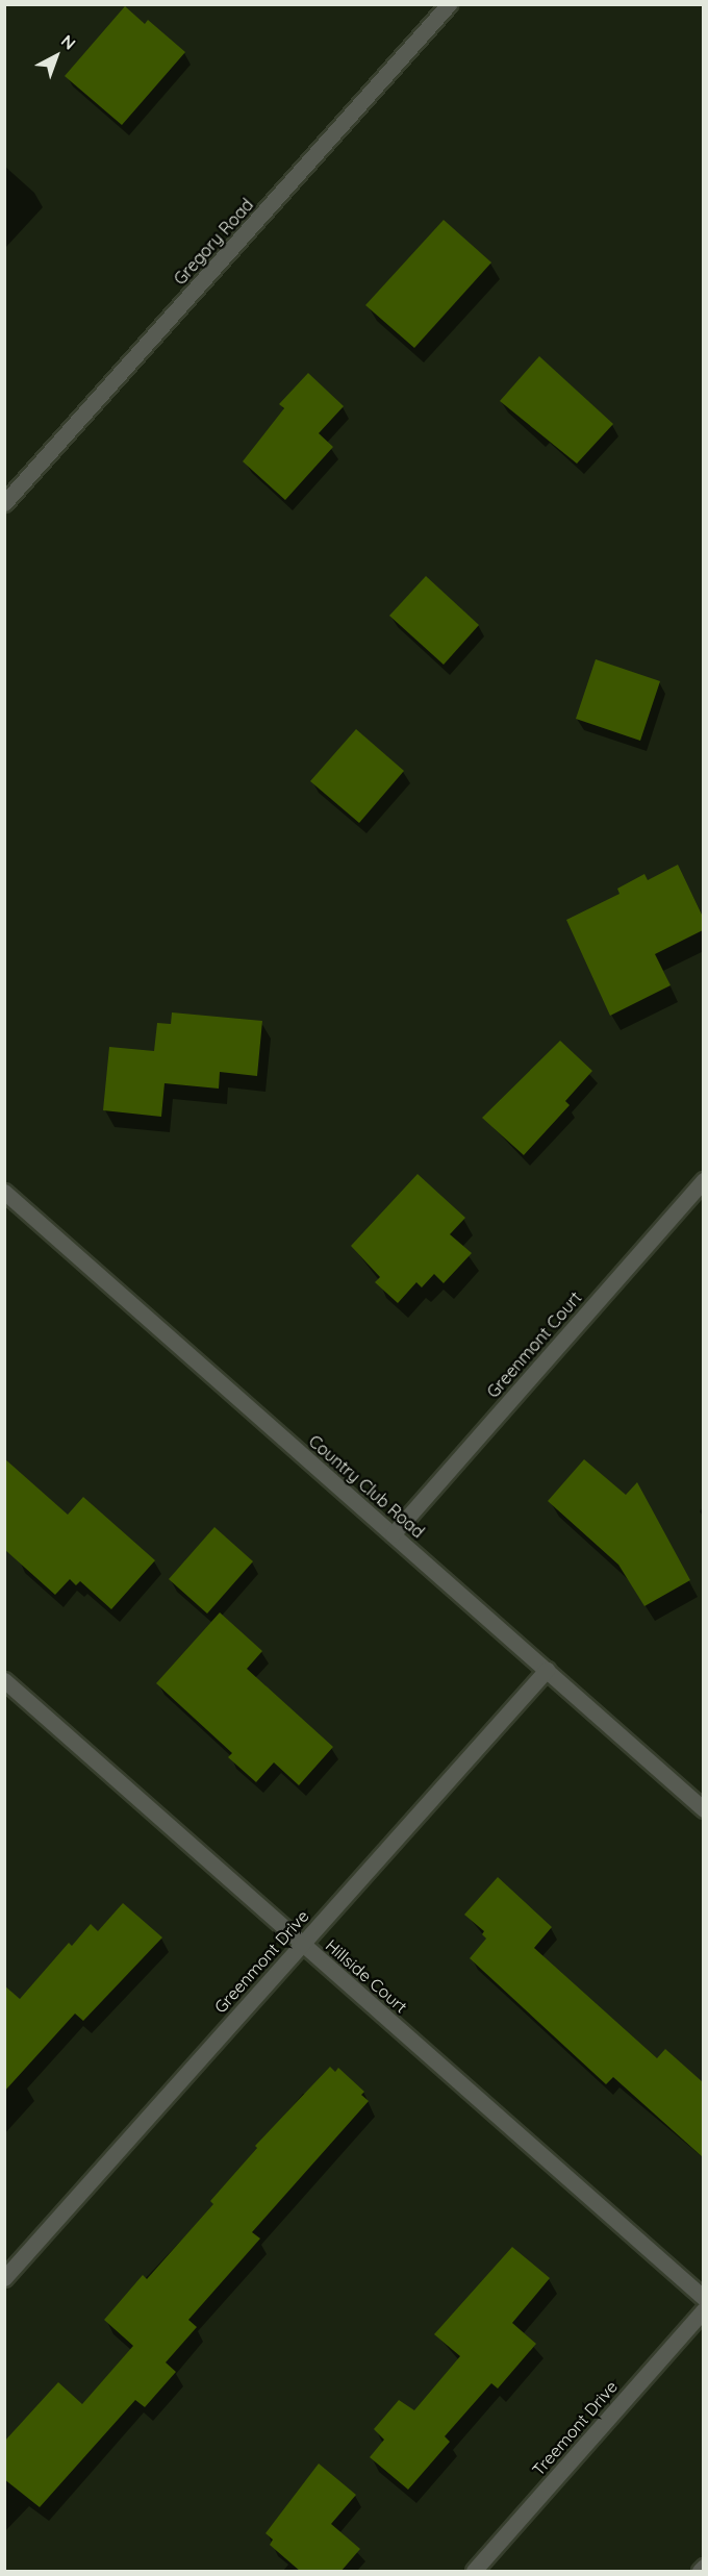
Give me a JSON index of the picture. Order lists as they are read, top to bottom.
{
  "streets": {
    "street": [
      "Gregory Road",
      "Greenmont Court",
      "Country Club Road",
      "Greenmont Drive",
      "Hillside Court",
      "Treemont Drive"
    ]
  },
  "crossings": [
    ["Greenmont Court", "Country Club Road"],
    ["Country Club Road", "Greenmont Drive"],
    ["Greenmont Drive", "Hillside Court"]
  ],
  "north": "top right"
}
